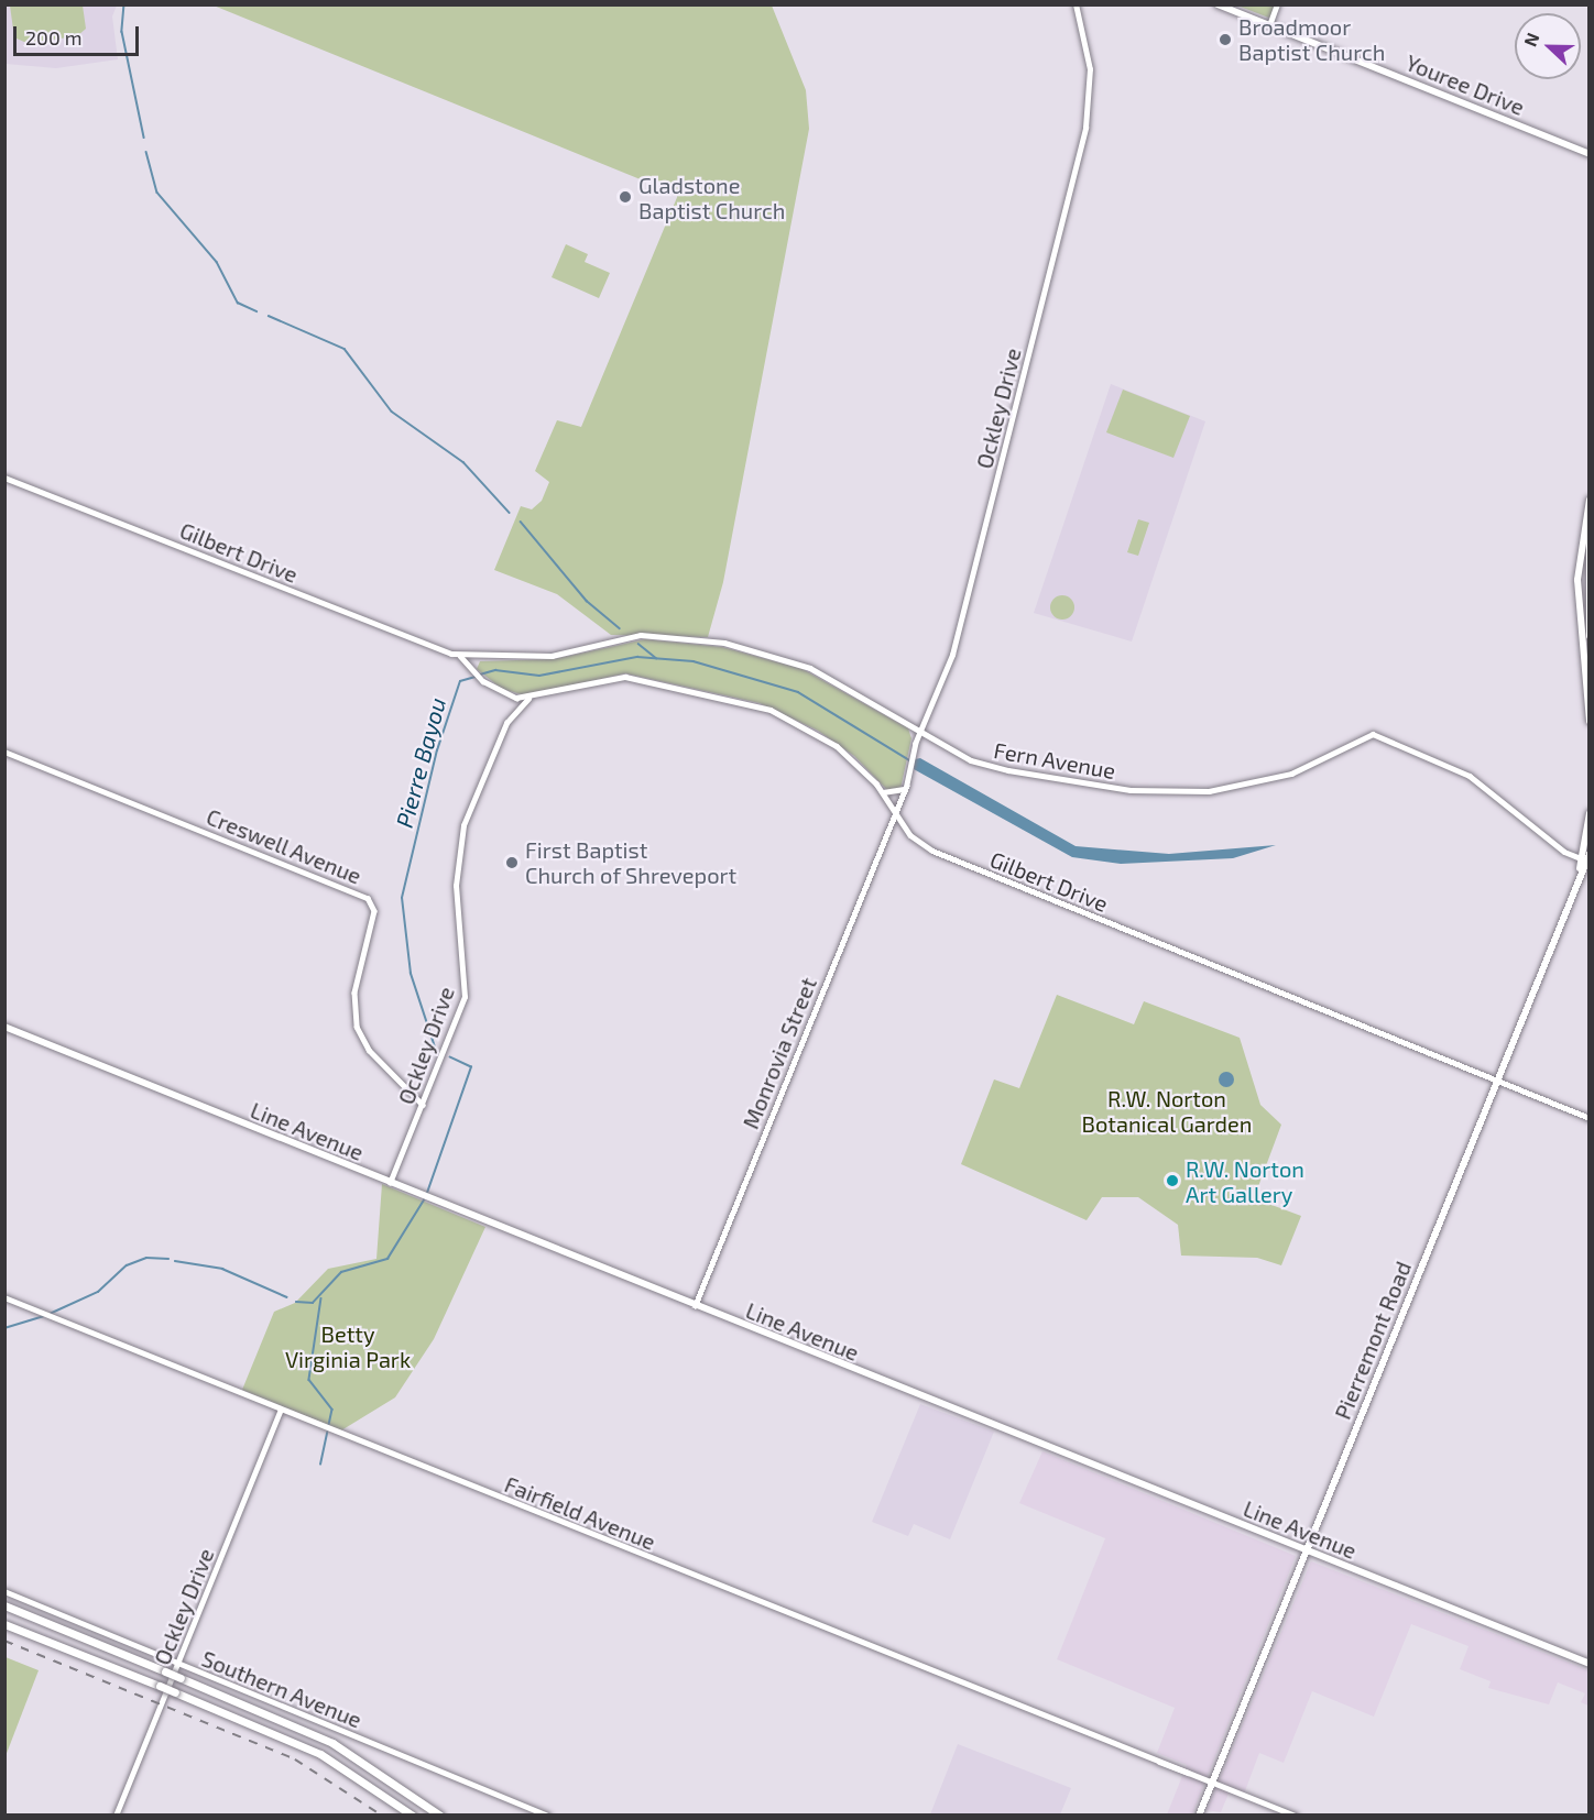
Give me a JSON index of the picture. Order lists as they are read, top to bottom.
{
  "streets": {
    "main road": ["Youree Drive", "Line Avenue", "Pierremont Road"],
    "street": [
      "Ockley Drive",
      "Gilbert Drive",
      "Fern Avenue",
      "Creswell Avenue",
      "Monrovia Street",
      "Fairfield Avenue",
      "Southern Avenue"
    ]
  },
  "crossings": [
    ["Ockley Drive", "Gilbert Drive"],
    ["Ockley Drive", "Fern Avenue"],
    ["Ockley Drive", "Creswell Avenue"],
    ["Ockley Drive", "Monrovia Street"],
    ["Ockley Drive", "Line Avenue"],
    ["Ockley Drive", "Fairfield Avenue"],
    ["Ockley Drive", "Southern Avenue"],
    ["Gilbert Drive", "Fern Avenue"],
    ["Gilbert Drive", "Monrovia Street"],
    ["Gilbert Drive", "Pierremont Road"],
    ["Fern Avenue", "Pierremont Road"],
    ["Monrovia Street", "Line Avenue"],
    ["Line Avenue", "Pierremont Road"],
    ["Pierremont Road", "Fairfield Avenue"]
  ],
  "water": ["Pierre Bayou"],
  "parks": ["R.W. Norton Botanical Garden", "Betty Virginia Park"],
  "places": [
    "Broadmoor Baptist Church",
    "Gladstone Baptist Church",
    "First Baptist Church of Shreveport",
    "R.W. Norton Art Gallery"
  ],
  "scale_bar": "200 m",
  "north": "left"
}
